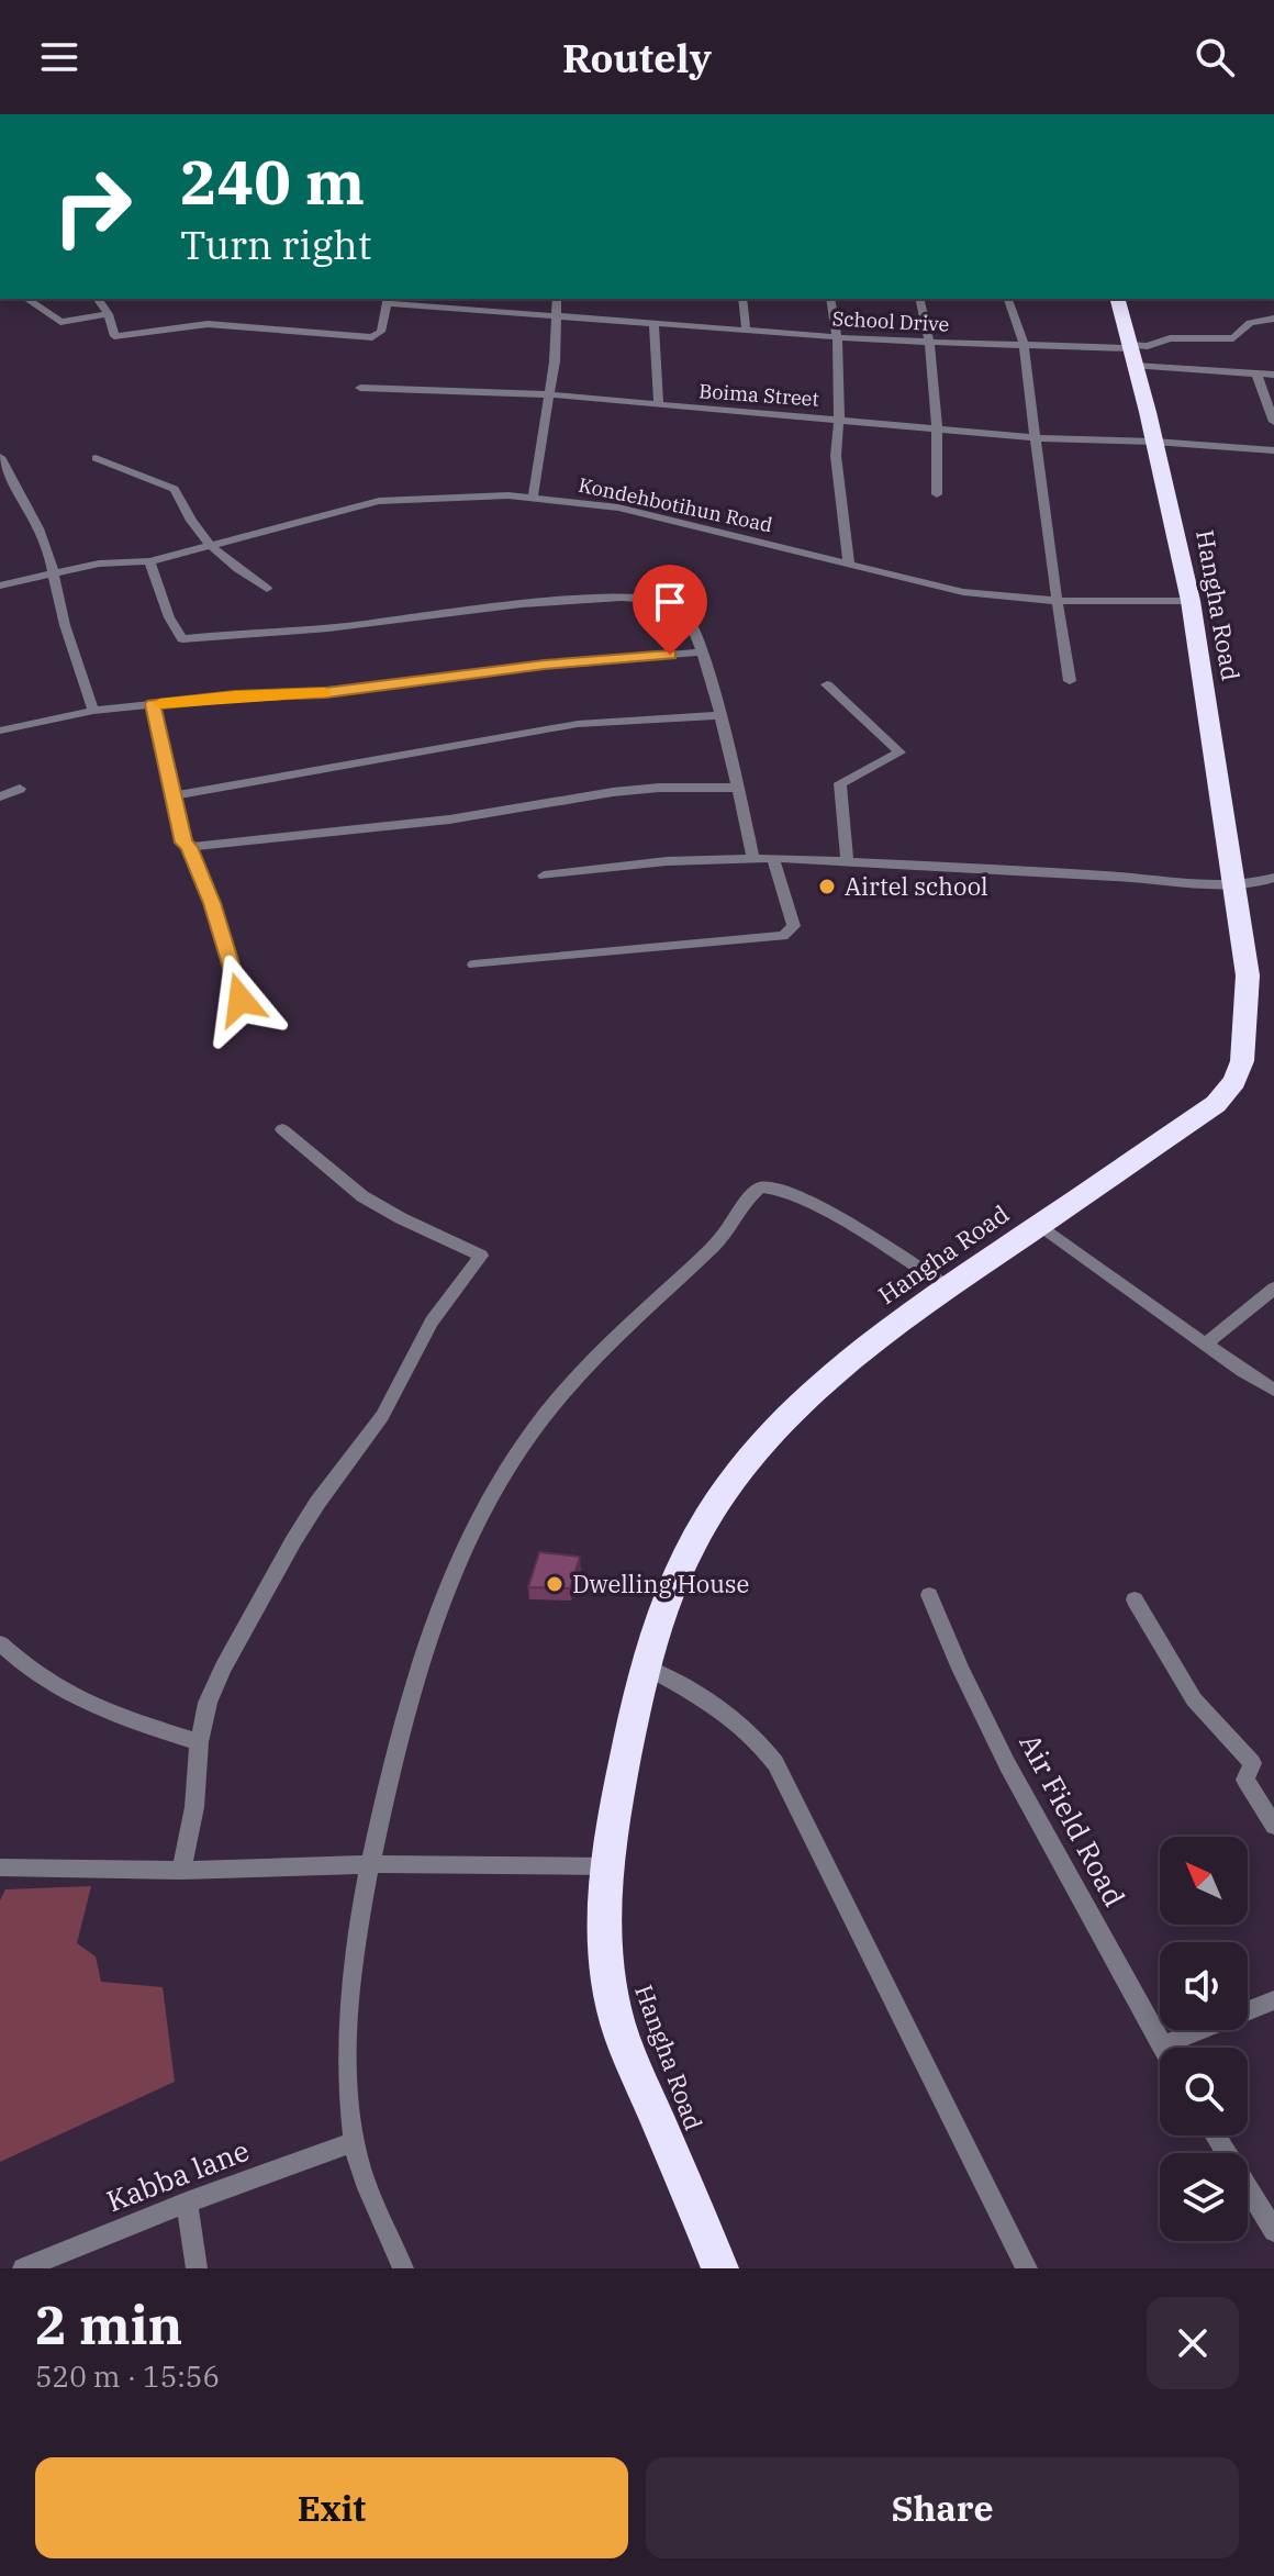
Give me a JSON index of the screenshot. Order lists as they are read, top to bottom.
{
  "streets": {
    "highway": ["Hangha Road"],
    "street": [
      "School Drive",
      "Boima Street",
      "Kondehbotihun Road",
      "Air Field Road",
      "Kabba lane"
    ]
  },
  "crossings": [
    ["School Drive", "Hangha Road"],
    ["Boima Street", "Hangha Road"],
    ["Kondehbotihun Road", "Hangha Road"]
  ],
  "places": ["Airtel school", "Dwelling House"],
  "north": "top left",
  "page": {
    "header": "Routely",
    "turn": ["240 m", "Turn right"],
    "heading": ["2 min", "520 m · 15:56"],
    "buttons": ["Exit", "Share"]
  }
}
